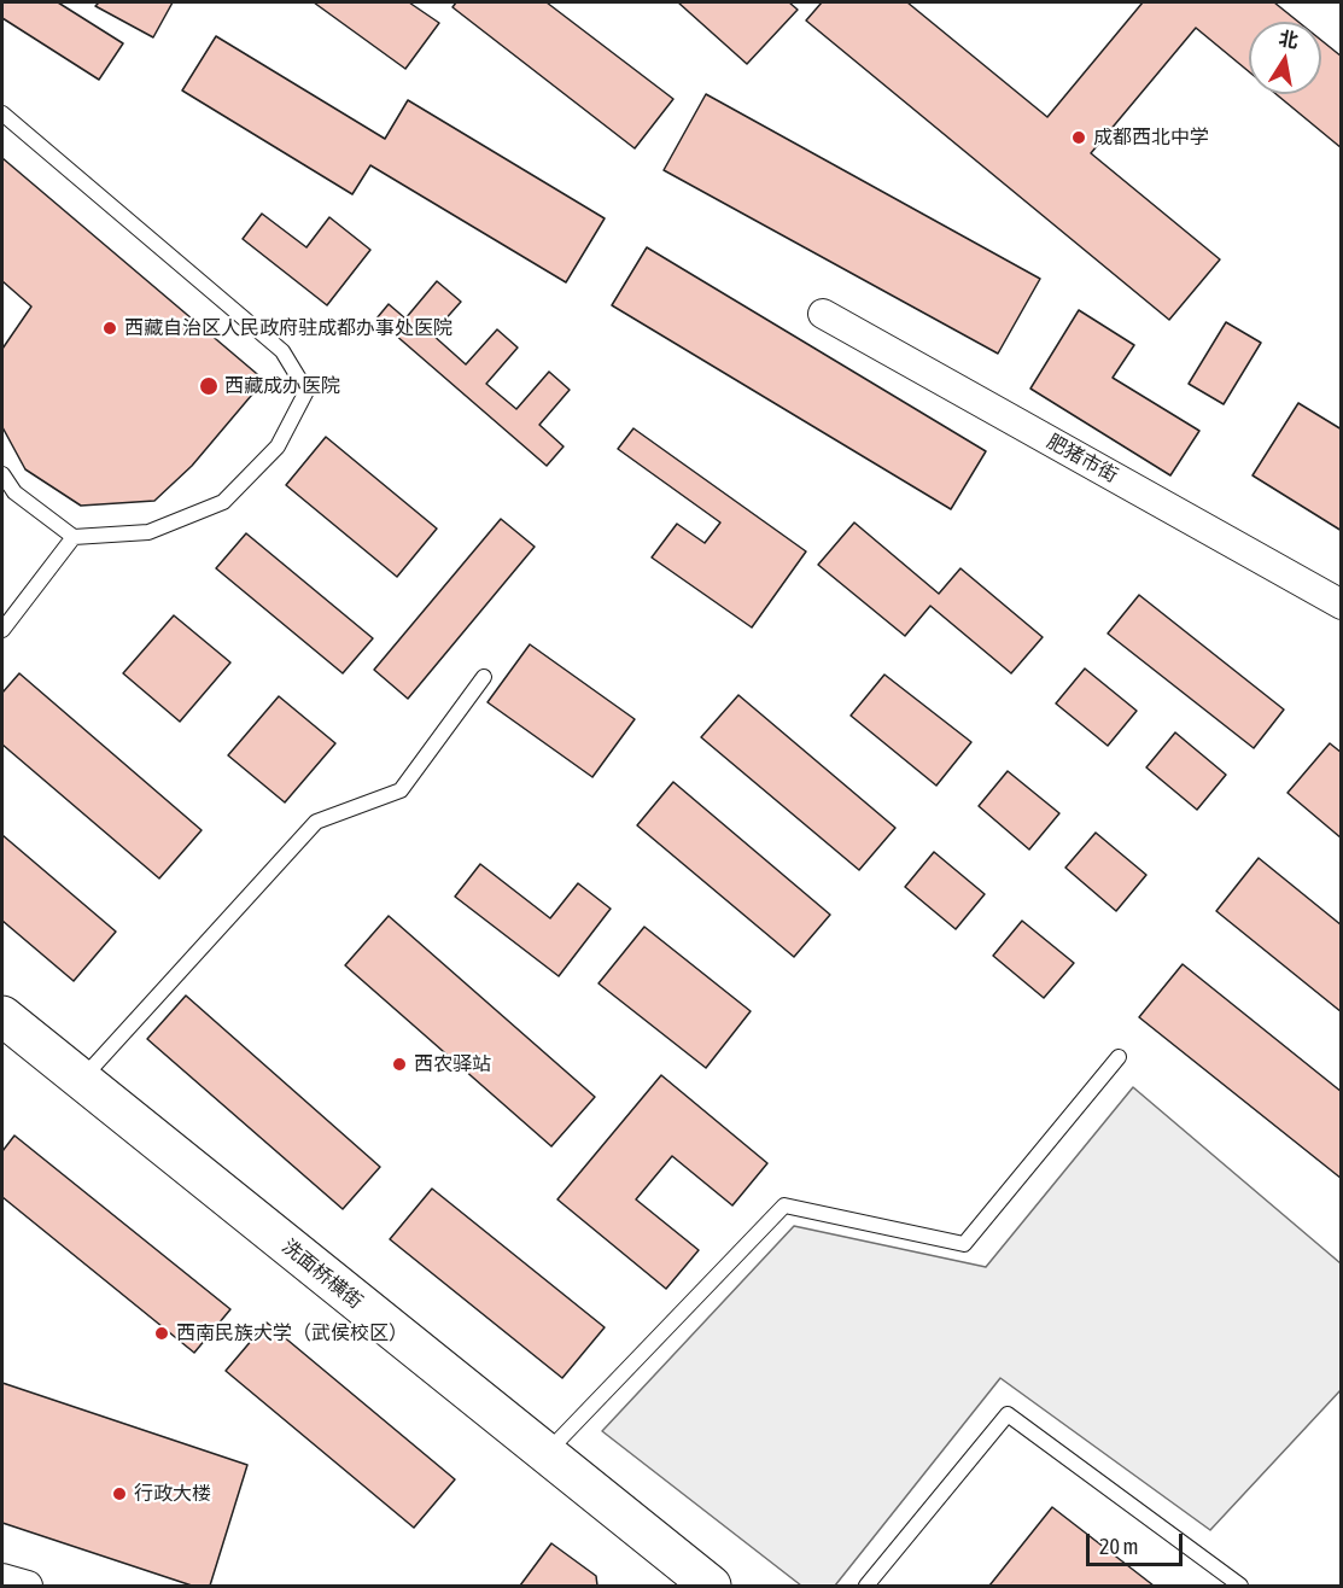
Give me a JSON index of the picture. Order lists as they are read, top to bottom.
{
  "streets": {
    "street": ["肥猪市街", "洗面桥横街"]
  },
  "places": [
    "成都西北中学",
    "西藏自治区人民政府驻成都办事处医院",
    "西藏成办医院",
    "西农驿站",
    "西南民族大学（武侯校区）",
    "行政大楼"
  ],
  "scale_bar": "20 m",
  "north": "top"
}
